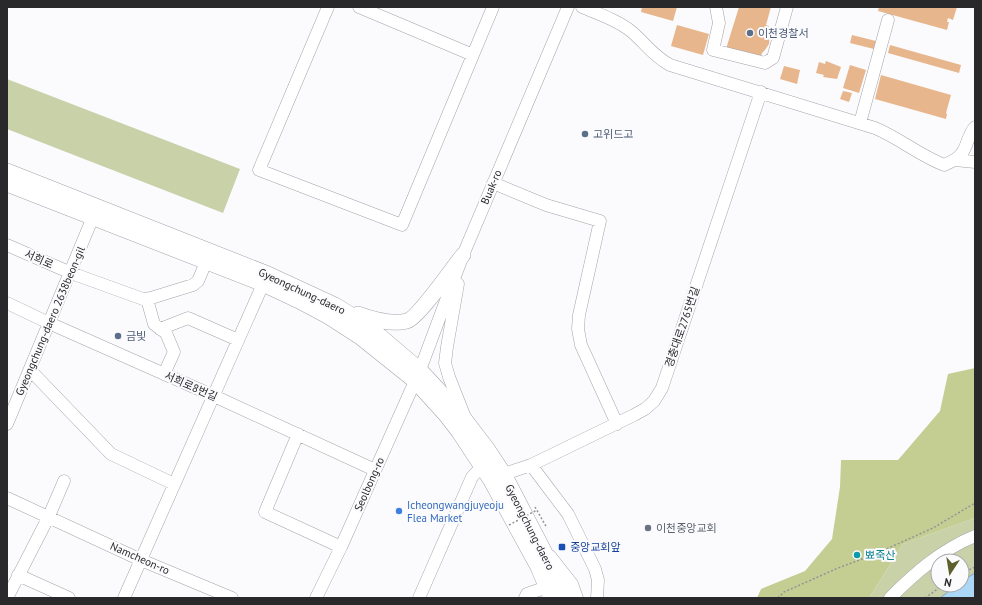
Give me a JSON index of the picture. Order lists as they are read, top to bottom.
{
  "streets": {
    "main road": ["Gyeongchung-daero"],
    "street": [
      "Buak-ro",
      "서희로",
      "Gyeongchung-daero 2638beon-gil",
      "경충대로2765번길",
      "서희로8번길",
      "Seolbong-ro",
      "Namcheon-ro"
    ]
  },
  "crossings": [
    ["Buak-ro", "Gyeongchung-daero"],
    ["Buak-ro", "Seolbong-ro"],
    ["서희로", "Gyeongchung-daero 2638beon-gil"],
    ["Gyeongchung-daero", "Gyeongchung-daero 2638beon-gil"],
    ["Gyeongchung-daero", "경충대로2765번길"],
    ["Gyeongchung-daero", "Seolbong-ro"],
    ["Gyeongchung-daero 2638beon-gil", "서희로8번길"],
    ["서희로8번길", "Seolbong-ro"]
  ],
  "places": {
    "other": [
      "이천경찰서",
      "고위드고",
      "금빛",
      "Icheongwangjuyeoju Flea Market",
      "이천중앙교회",
      "뾰죽산"
    ],
    "transit": ["중앙교회앞"]
  },
  "north": "bottom"
}
